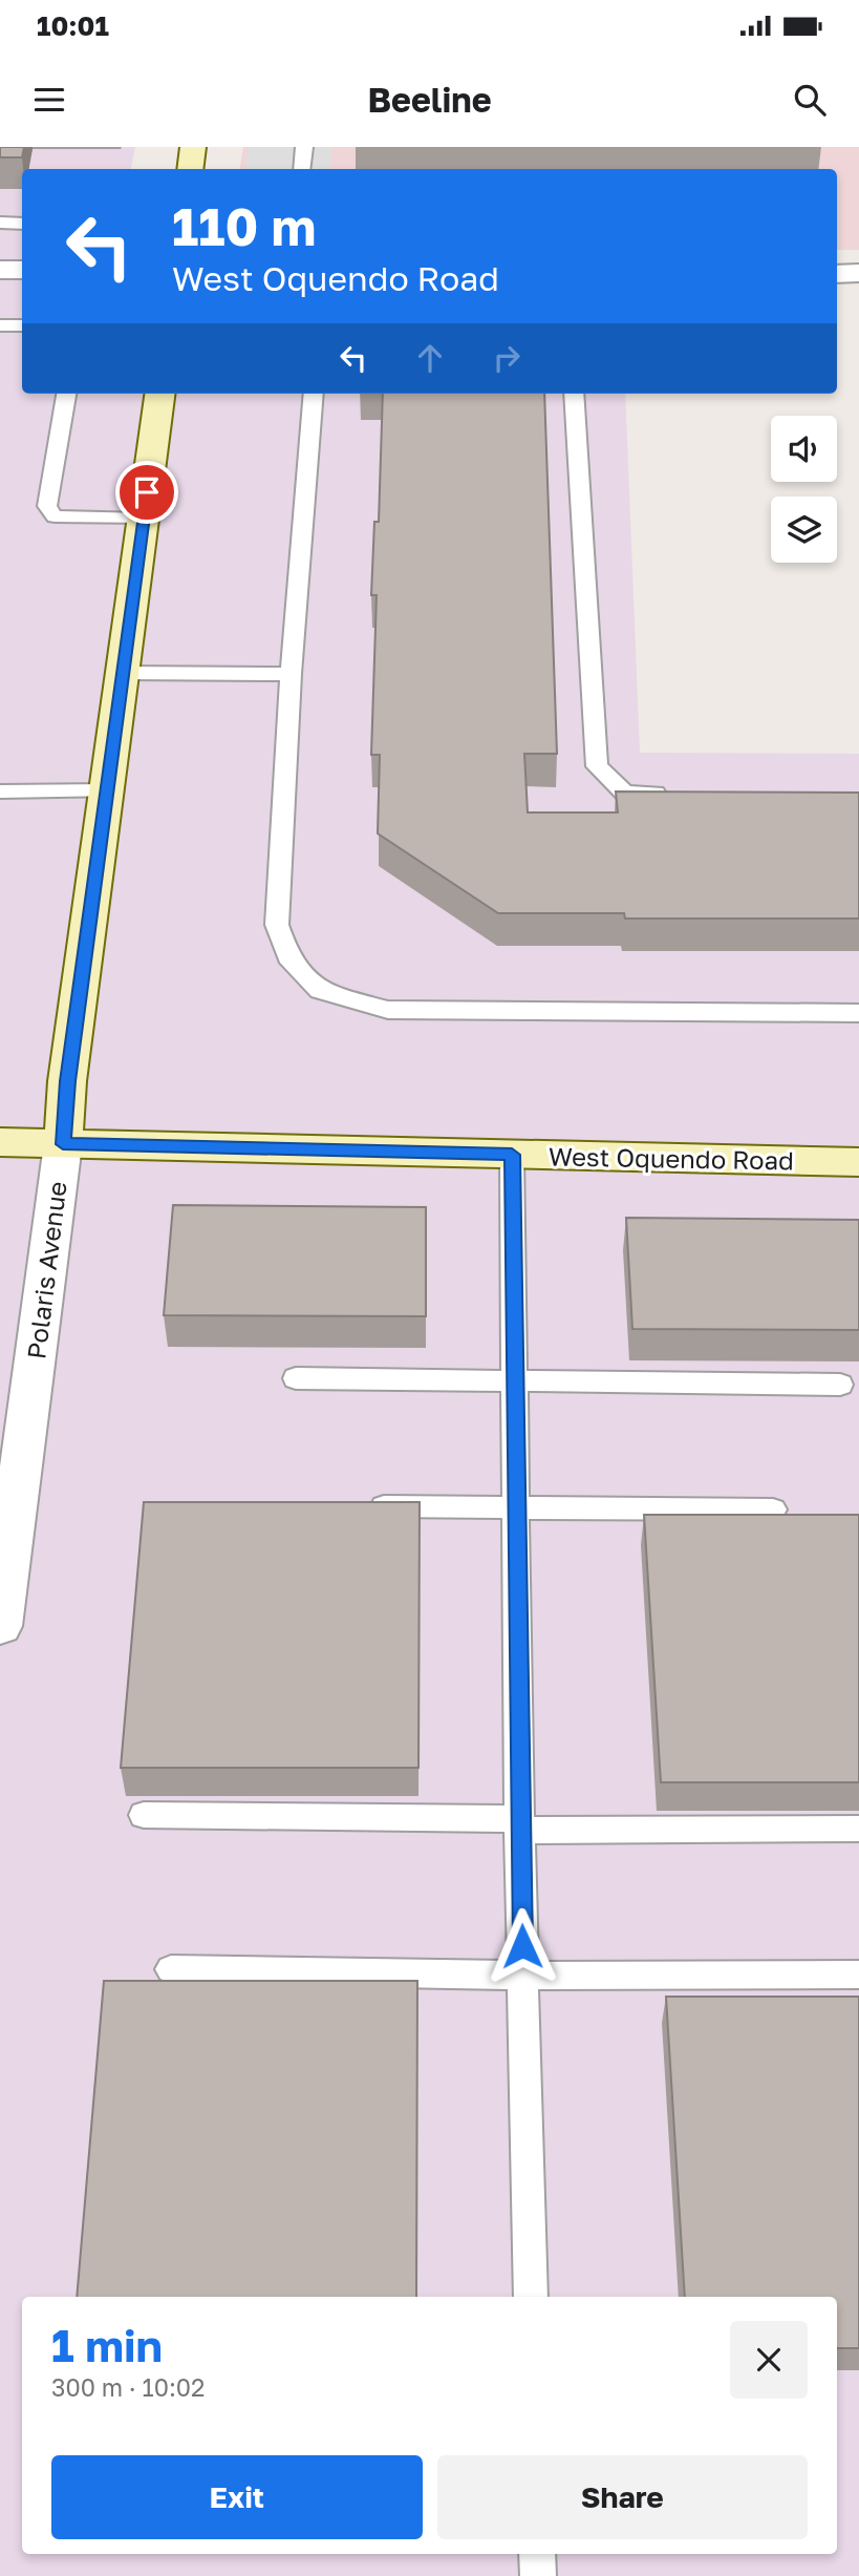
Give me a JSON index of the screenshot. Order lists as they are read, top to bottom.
{
  "streets": {
    "street": ["West Oquendo Road", "Polaris Avenue"]
  },
  "crossings": [
    ["West Oquendo Road", "Polaris Avenue"]
  ],
  "page": {
    "status": "10:01",
    "header": "Beeline",
    "turn": ["110 m", "West Oquendo Road"],
    "heading": ["1 min", "300 m · 10:02"],
    "buttons": ["Exit", "Share"]
  }
}
